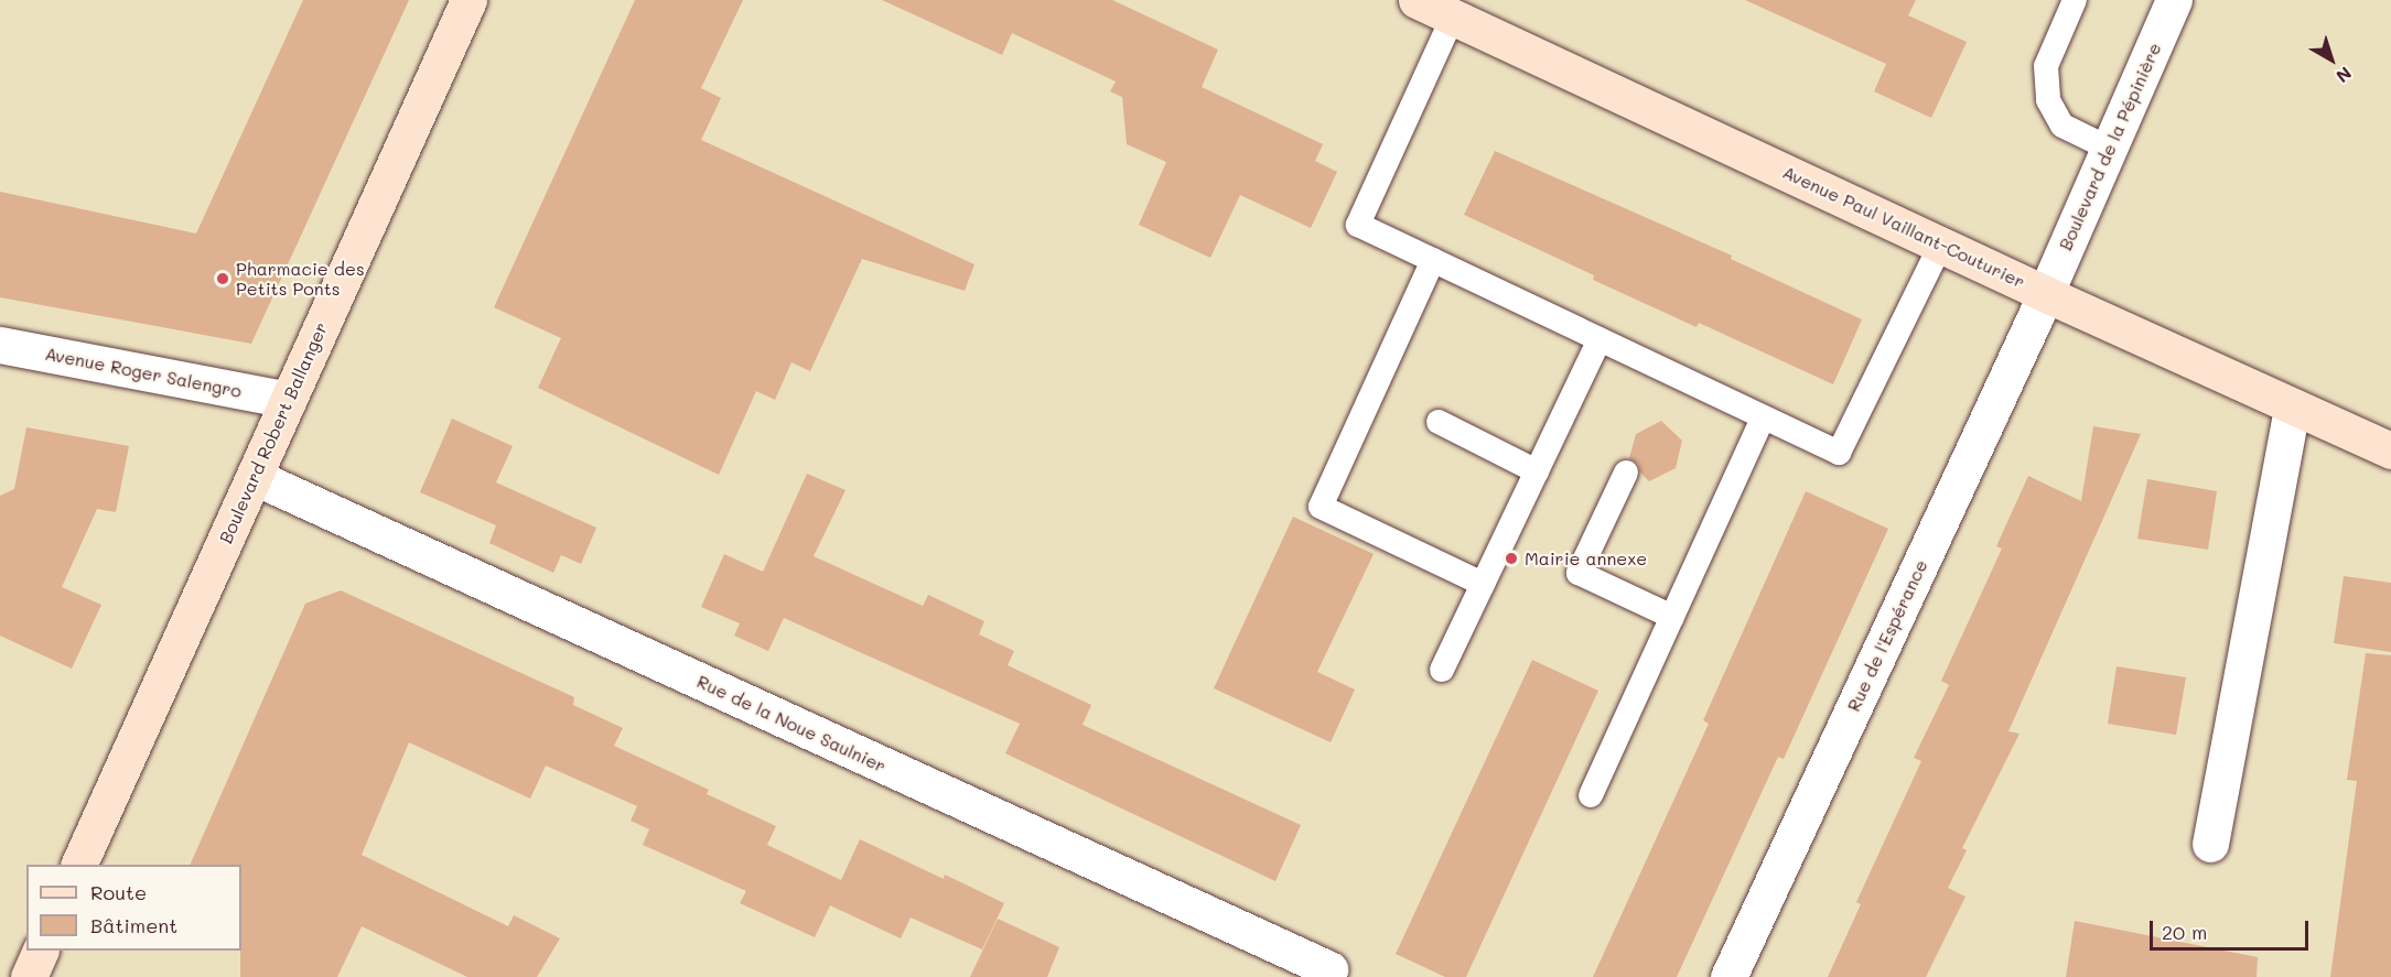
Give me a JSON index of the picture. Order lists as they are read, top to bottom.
{
  "streets": {
    "street": [
      "Boulevard de la Pépinière",
      "Avenue Paul Vaillant-Couturier",
      "Avenue Roger Salengro",
      "Boulevard Robert Ballanger",
      "Rue de l'Espérance",
      "Rue de la Noue Saulnier"
    ]
  },
  "crossings": [
    ["Boulevard de la Pépinière", "Avenue Paul Vaillant-Couturier"],
    ["Boulevard de la Pépinière", "Rue de l'Espérance"],
    ["Avenue Paul Vaillant-Couturier", "Rue de l'Espérance"],
    ["Avenue Roger Salengro", "Boulevard Robert Ballanger"],
    ["Boulevard Robert Ballanger", "Rue de la Noue Saulnier"]
  ],
  "places": ["Pharmacie des Petits Ponts", "Mairie annexe"],
  "legend": ["Route", "Bâtiment"],
  "scale_bar": "20 m",
  "north": "bottom right"
}
